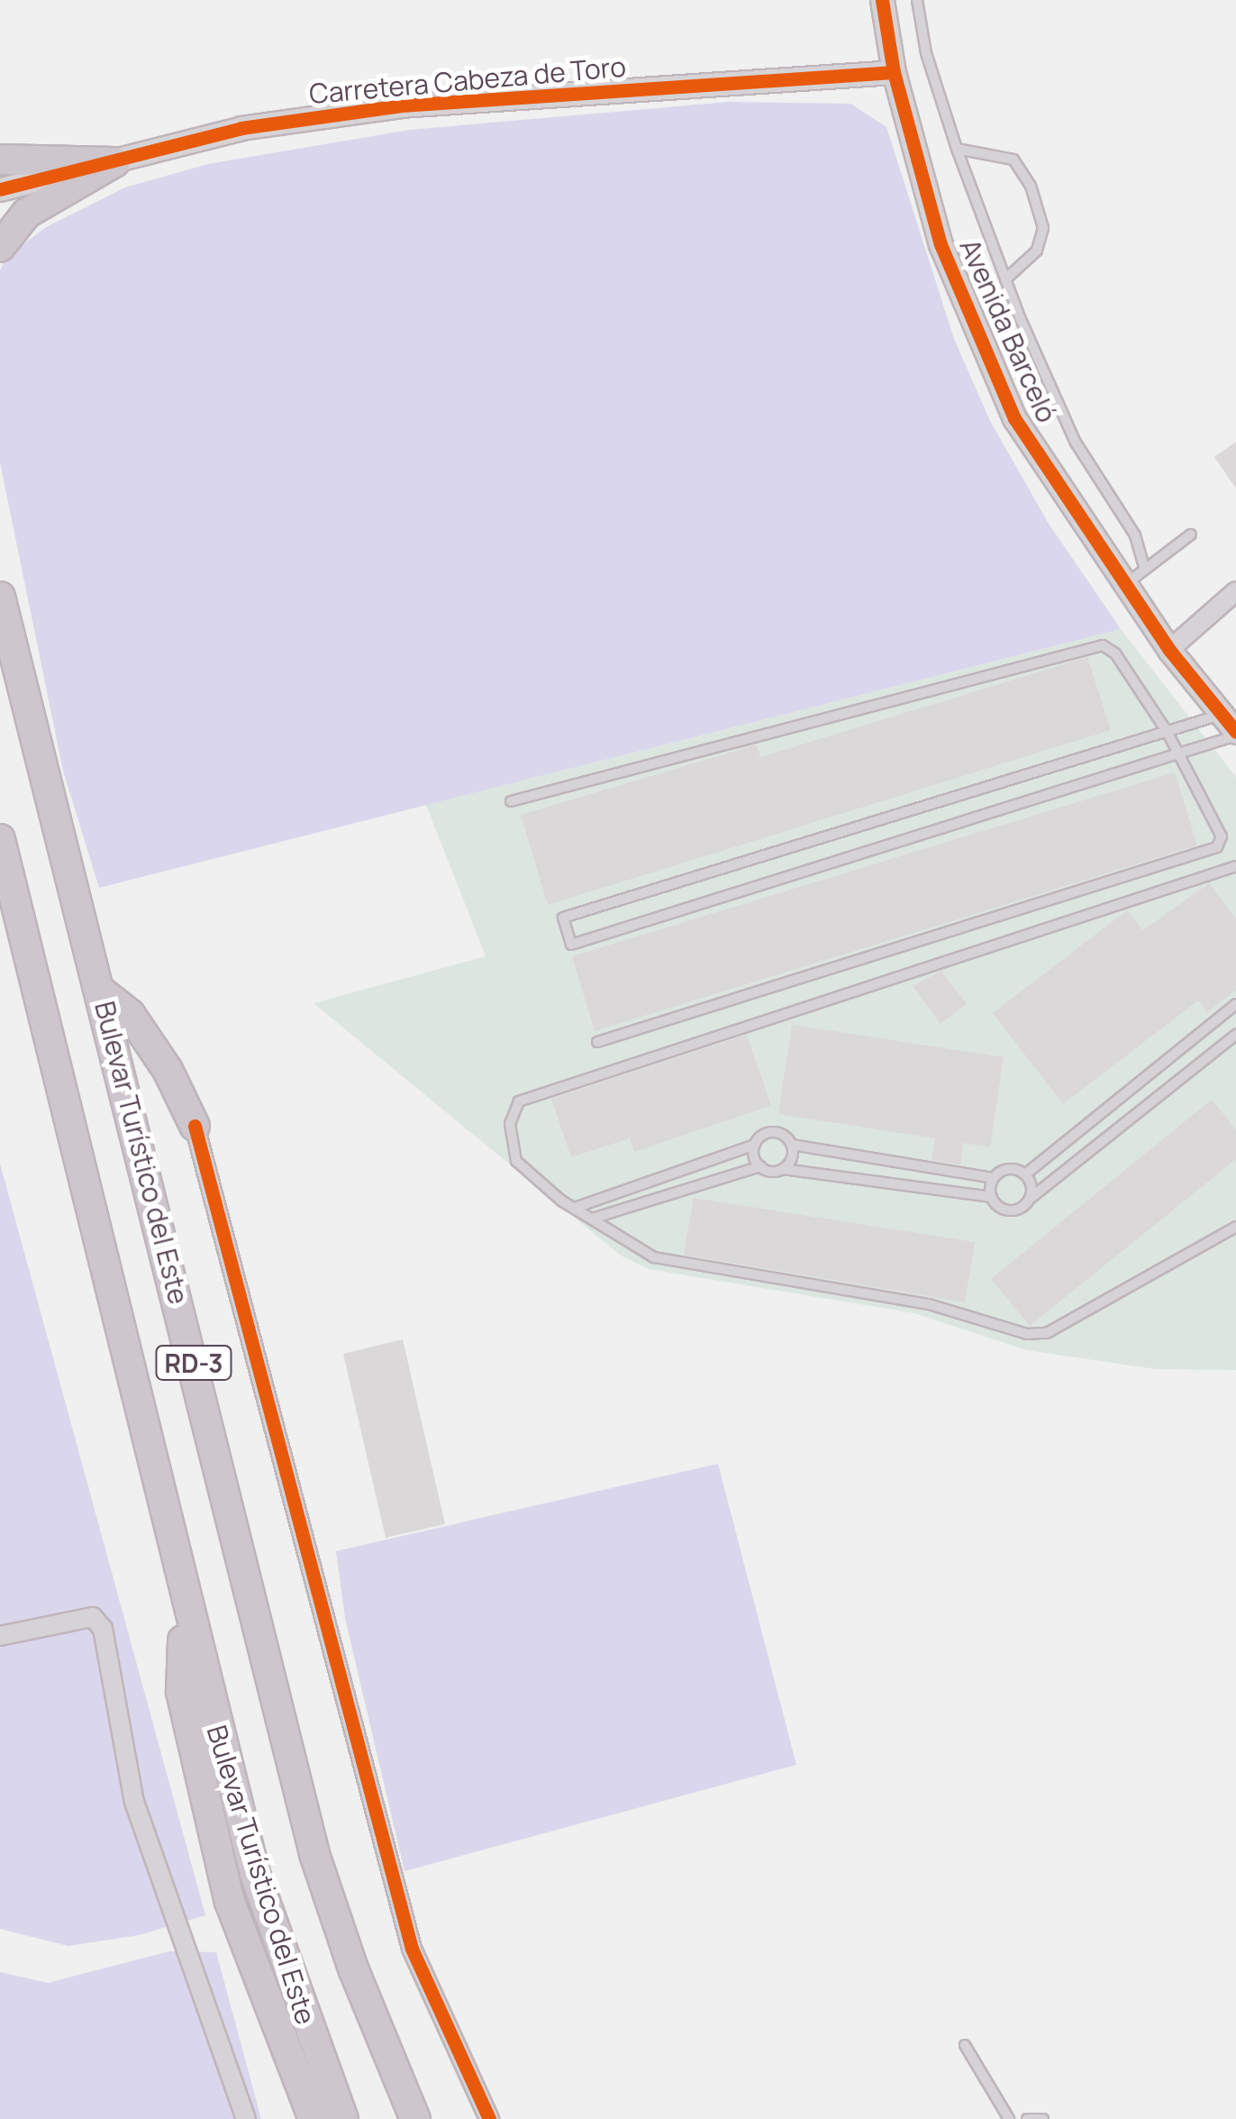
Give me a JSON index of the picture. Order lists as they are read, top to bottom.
{
  "streets": {
    "highway": ["Bulevar Turístico del Este", "RD-3"],
    "street": ["Carretera Cabeza de Toro", "Avenida Barceló"]
  },
  "crossings": [
    ["Carretera Cabeza de Toro", "Avenida Barceló"]
  ]
}
